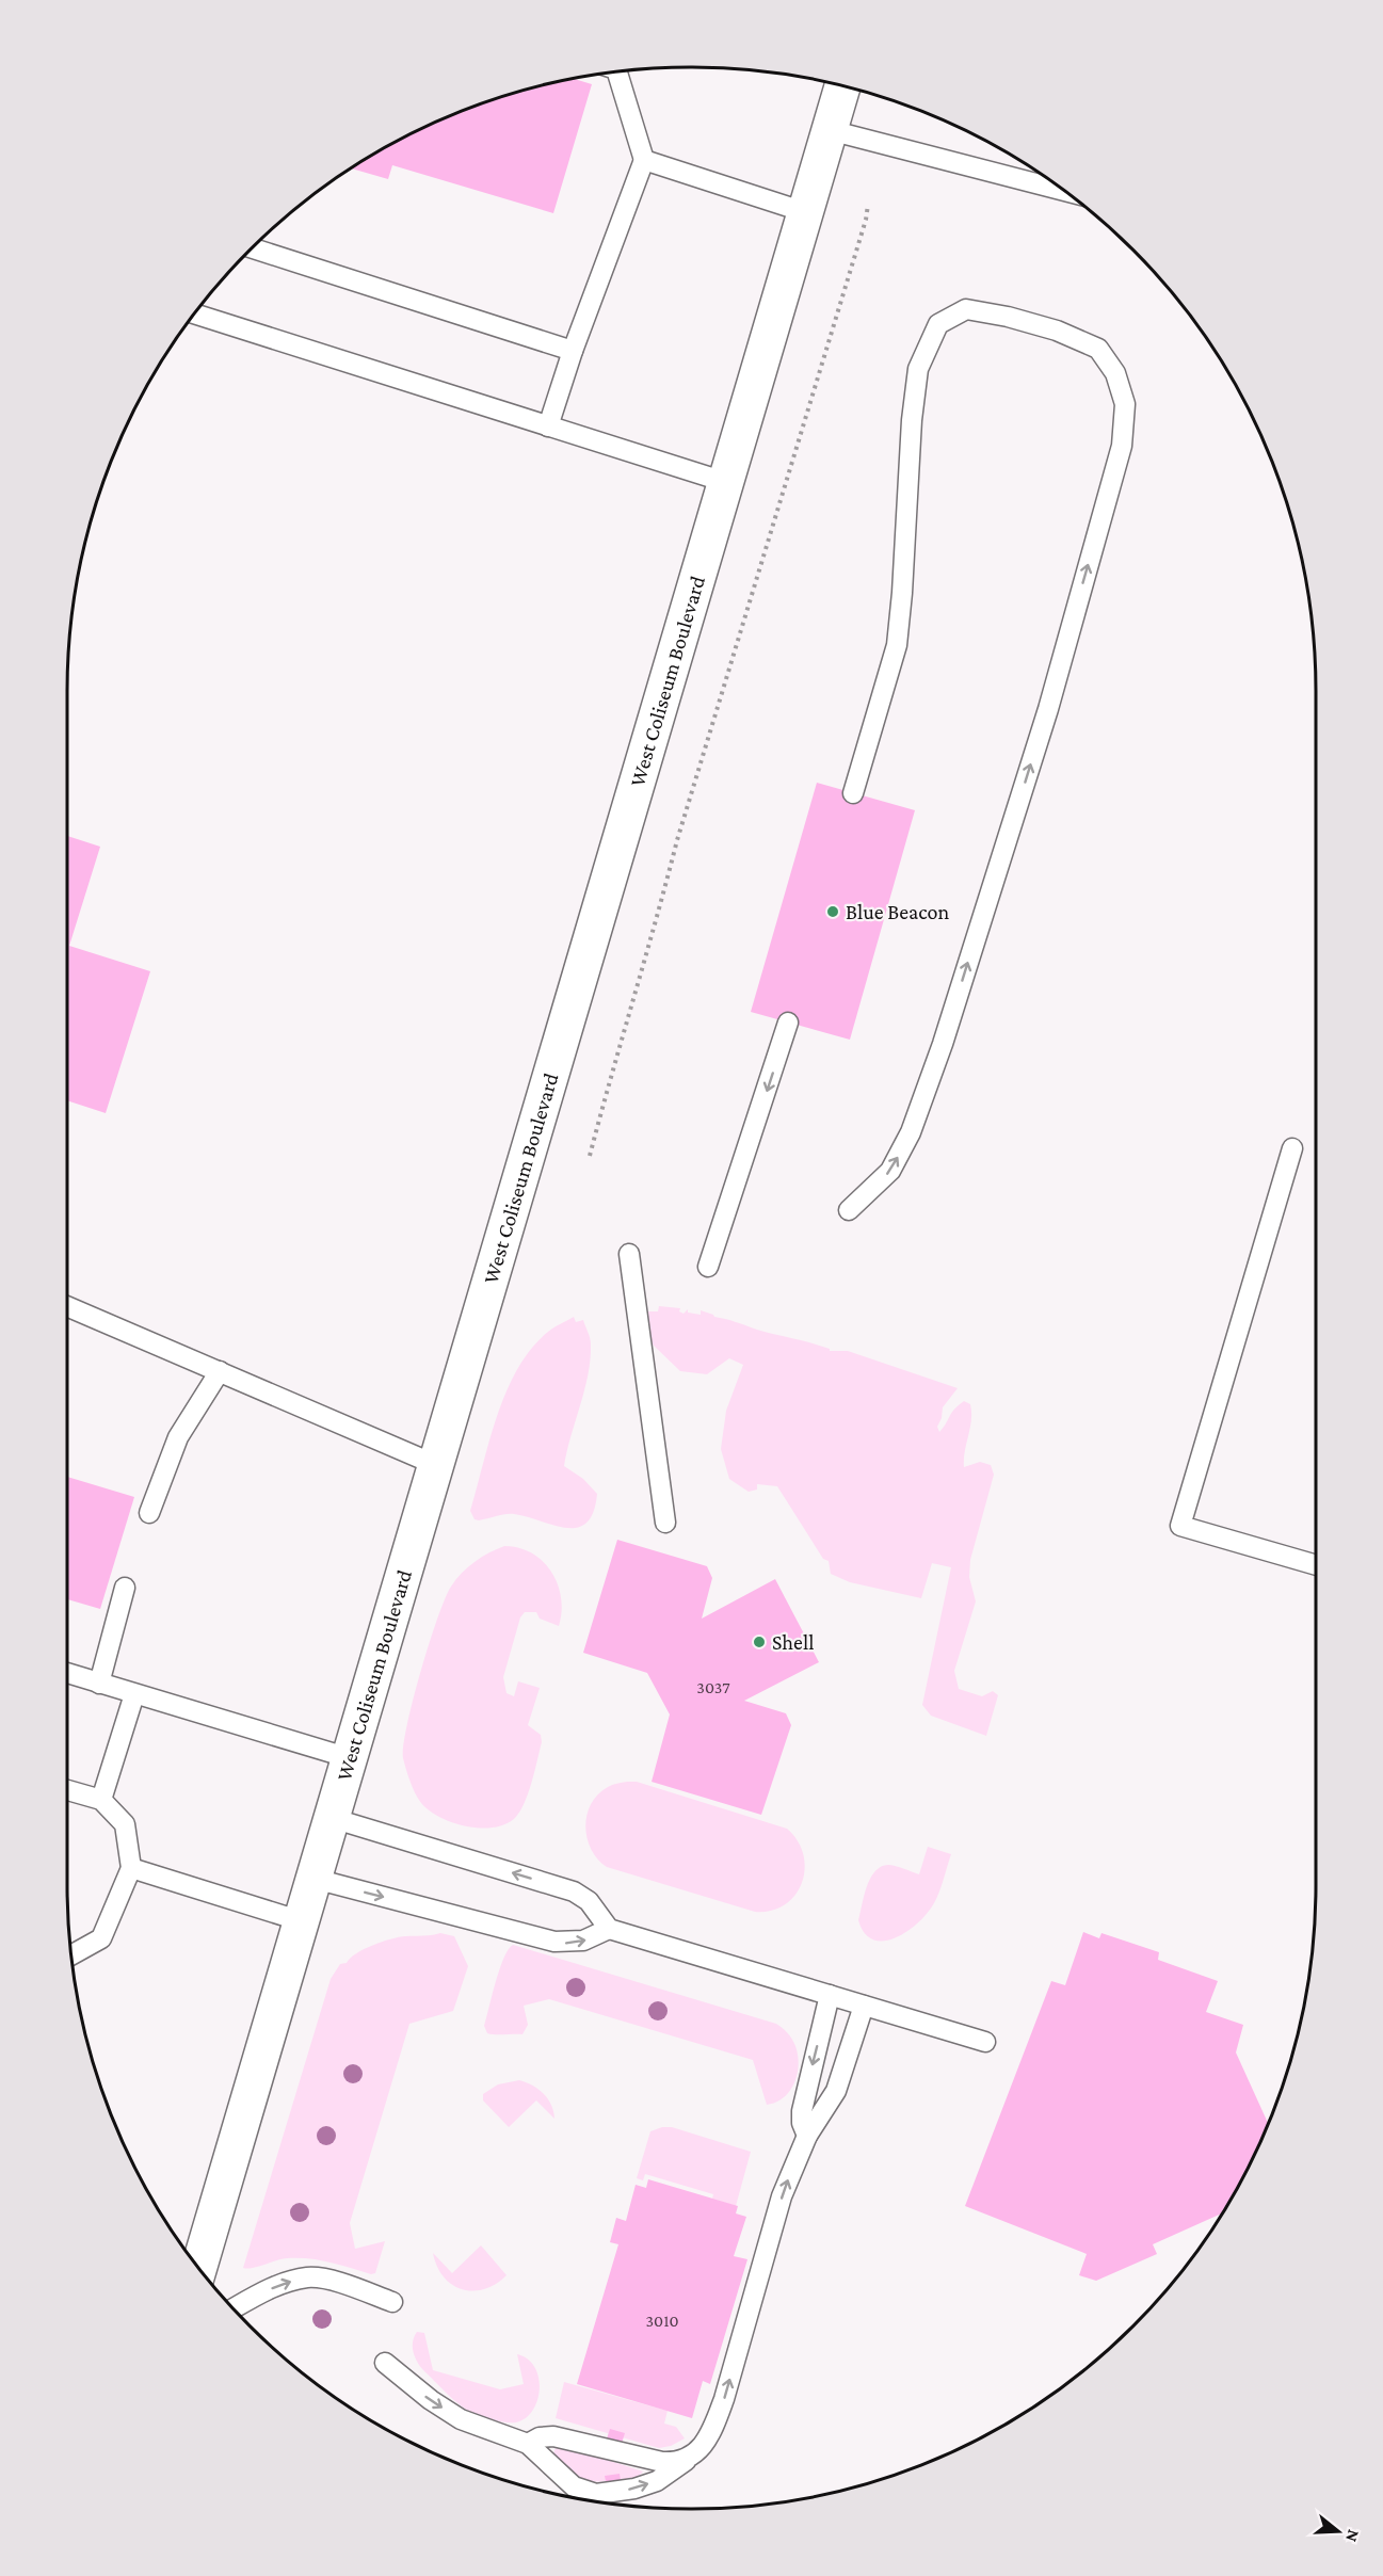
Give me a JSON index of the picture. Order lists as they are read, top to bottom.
{
  "streets": {
    "main road": ["West Coliseum Boulevard"]
  },
  "places": ["Blue Beacon", "Shell"],
  "house_numbers": ["3037", "3010"],
  "north": "right"
}
